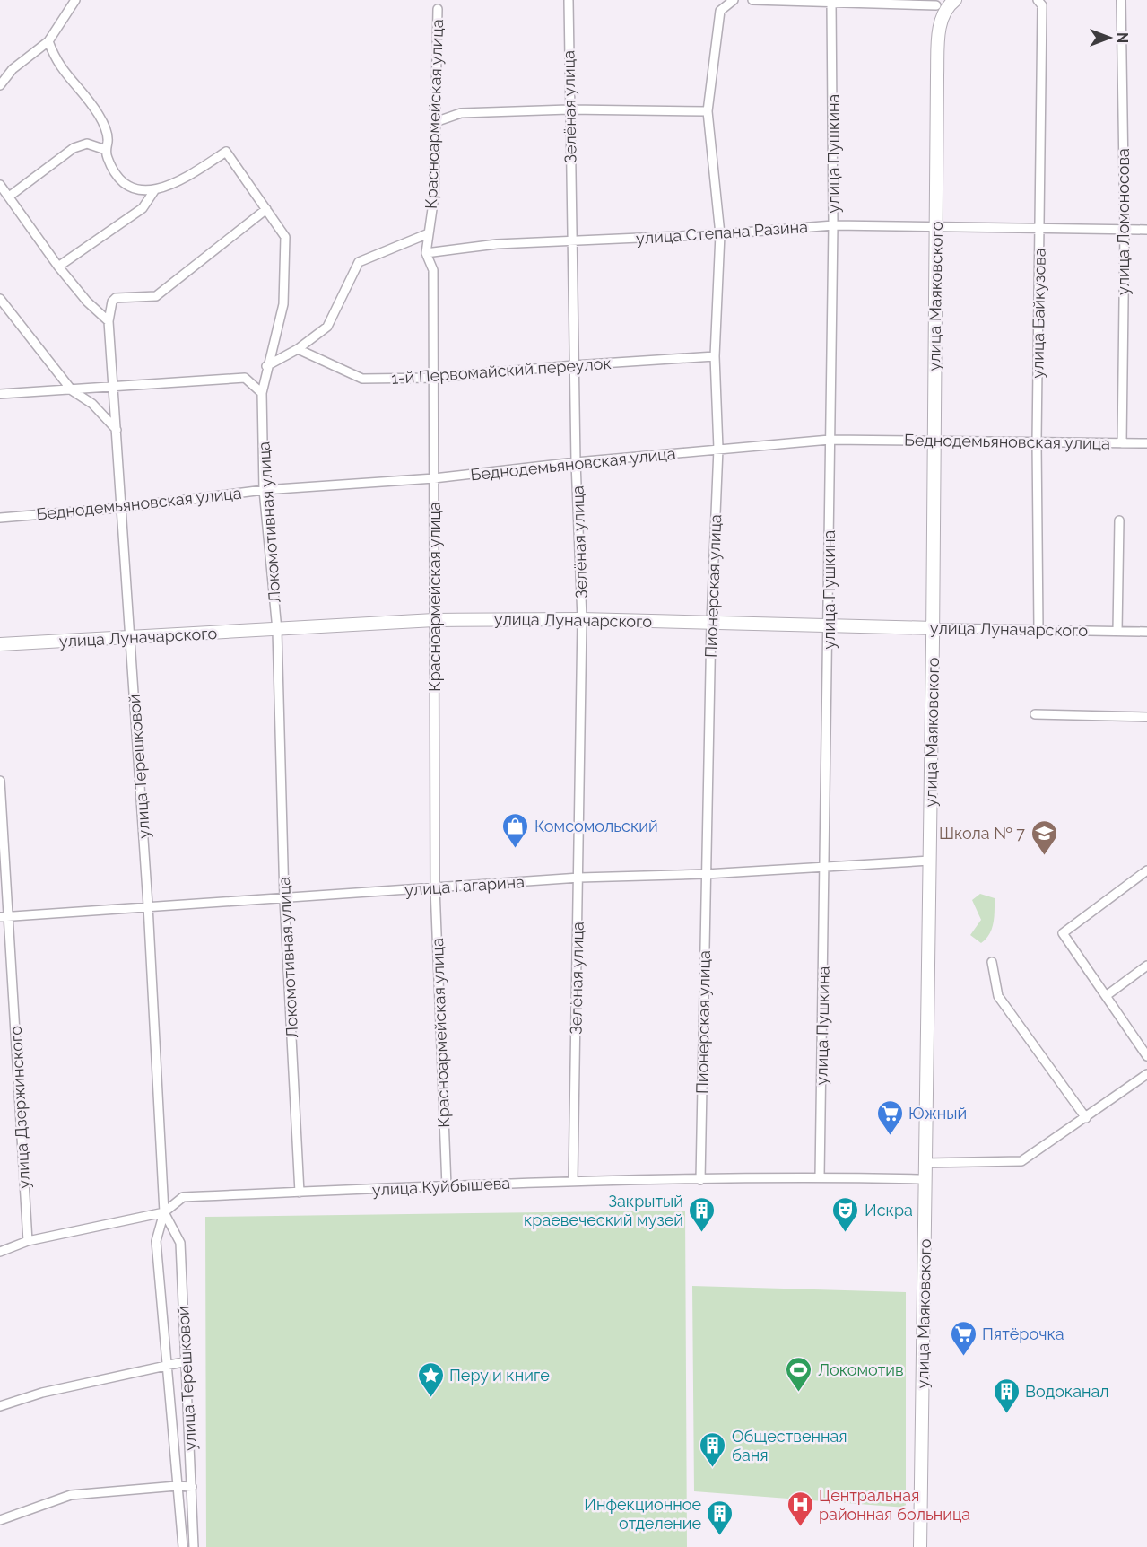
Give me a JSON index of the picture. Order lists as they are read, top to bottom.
{
  "streets": {
    "main road": ["улица Маяковского", "улица Луначарского"],
    "street": [
      "Зелёная улица",
      "Красноармейская улица",
      "улица Пушкина",
      "улица Ломоносова",
      "улица Степана Разина",
      "улица Байкузова",
      "1-й Первомайский переулок",
      "Беднодемьяновская улица",
      "Локомотивная улица",
      "Пионерская улица",
      "улица Терешковой",
      "улица Гагарина",
      "улица Дзержинского",
      "улица Куйбышева"
    ]
  },
  "crossings": [
    ["Зелёная улица", "улица Степана Разина"],
    ["Зелёная улица", "1-й Первомайский переулок"],
    ["Зелёная улица", "Беднодемьяновская улица"],
    ["Зелёная улица", "улица Луначарского"],
    ["Зелёная улица", "улица Гагарина"],
    ["Зелёная улица", "улица Куйбышева"],
    ["Красноармейская улица", "улица Степана Разина"],
    ["Красноармейская улица", "1-й Первомайский переулок"],
    ["Красноармейская улица", "Беднодемьяновская улица"],
    ["Красноармейская улица", "улица Луначарского"],
    ["Красноармейская улица", "улица Гагарина"],
    ["Красноармейская улица", "улица Куйбышева"],
    ["улица Пушкина", "улица Степана Разина"],
    ["улица Пушкина", "Беднодемьяновская улица"],
    ["улица Пушкина", "улица Луначарского"],
    ["улица Пушкина", "улица Гагарина"],
    ["улица Пушкина", "улица Куйбышева"],
    ["улица Ломоносова", "улица Степана Разина"],
    ["улица Ломоносова", "Беднодемьяновская улица"],
    ["улица Степана Разина", "улица Маяковского"],
    ["улица Степана Разина", "улица Байкузова"],
    ["улица Степана Разина", "Пионерская улица"],
    ["улица Маяковского", "Беднодемьяновская улица"],
    ["улица Маяковского", "улица Луначарского"],
    ["улица Маяковского", "улица Гагарина"],
    ["улица Маяковского", "улица Куйбышева"],
    ["улица Байкузова", "Беднодемьяновская улица"],
    ["улица Байкузова", "улица Луначарского"],
    ["1-й Первомайский переулок", "Пионерская улица"],
    ["Беднодемьяновская улица", "Локомотивная улица"],
    ["Беднодемьяновская улица", "Пионерская улица"],
    ["Беднодемьяновская улица", "улица Терешковой"],
    ["Локомотивная улица", "улица Луначарского"],
    ["Локомотивная улица", "улица Гагарина"],
    ["Локомотивная улица", "улица Куйбышева"],
    ["Пионерская улица", "улица Луначарского"],
    ["Пионерская улица", "улица Гагарина"],
    ["Пионерская улица", "улица Куйбышева"],
    ["улица Луначарского", "улица Терешковой"],
    ["улица Терешковой", "улица Гагарина"],
    ["улица Терешковой", "улица Куйбышева"],
    ["улица Гагарина", "улица Дзержинского"],
    ["улица Дзержинского", "улица Куйбышева"]
  ],
  "places": {
    "shop": ["Комсомольский"],
    "school or university": ["Школа № 7"],
    "supermarket": ["Южный", "Пятёрочка"],
    "building": [
      "Закрытый краевеческий музей",
      "Водоканал",
      "Общественная баня",
      "Инфекционное отделение"
    ],
    "theatre": ["Искра"],
    "sports": ["Локомотив"],
    "place": ["Перу и книге"],
    "hospital": ["Центральная районная больница"]
  },
  "north": "right"
}
